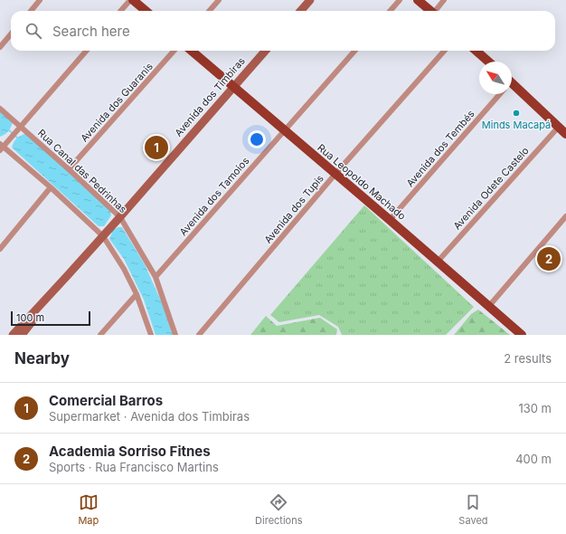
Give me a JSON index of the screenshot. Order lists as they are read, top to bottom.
{
  "streets": {
    "main road": ["Rua Leopoldo Machado"],
    "street": [
      "Avenida dos Timbiras",
      "Avenida dos Guaranis",
      "Avenida dos Tembés",
      "Rua Canal das Pedrinhas",
      "Avenida Odete Castelo",
      "Avenida dos Tamoios",
      "Avenida dos Tupis"
    ]
  },
  "crossings": [
    ["Avenida dos Timbiras", "Rua Canal das Pedrinhas"],
    ["Avenida dos Timbiras", "Rua Leopoldo Machado"],
    ["Avenida dos Guaranis", "Rua Canal das Pedrinhas"],
    ["Avenida dos Tembés", "Rua Leopoldo Machado"],
    ["Rua Canal das Pedrinhas", "Avenida dos Tamoios"],
    ["Rua Leopoldo Machado", "Avenida Odete Castelo"],
    ["Rua Leopoldo Machado", "Avenida dos Tamoios"],
    ["Rua Leopoldo Machado", "Avenida dos Tupis"]
  ],
  "places": ["Minds Macapá"],
  "scale_bar": "100 m",
  "north": "top left",
  "page": {
    "search": "Search here",
    "pins": ["1", "2"],
    "scale": "100 m",
    "heading": ["Nearby", "2 results"],
    "list": [
      {
        "mark": "1",
        "name": "Comercial Barros",
        "note": "Supermarket · Avenida dos Timbiras",
        "value": "130 m"
      },
      {
        "mark": "2",
        "name": "Academia Sorriso Fitnes",
        "note": "Sports · Rua Francisco Martins",
        "value": "400 m"
      }
    ],
    "nav": ["Map", "Directions", "Saved"]
  }
}
